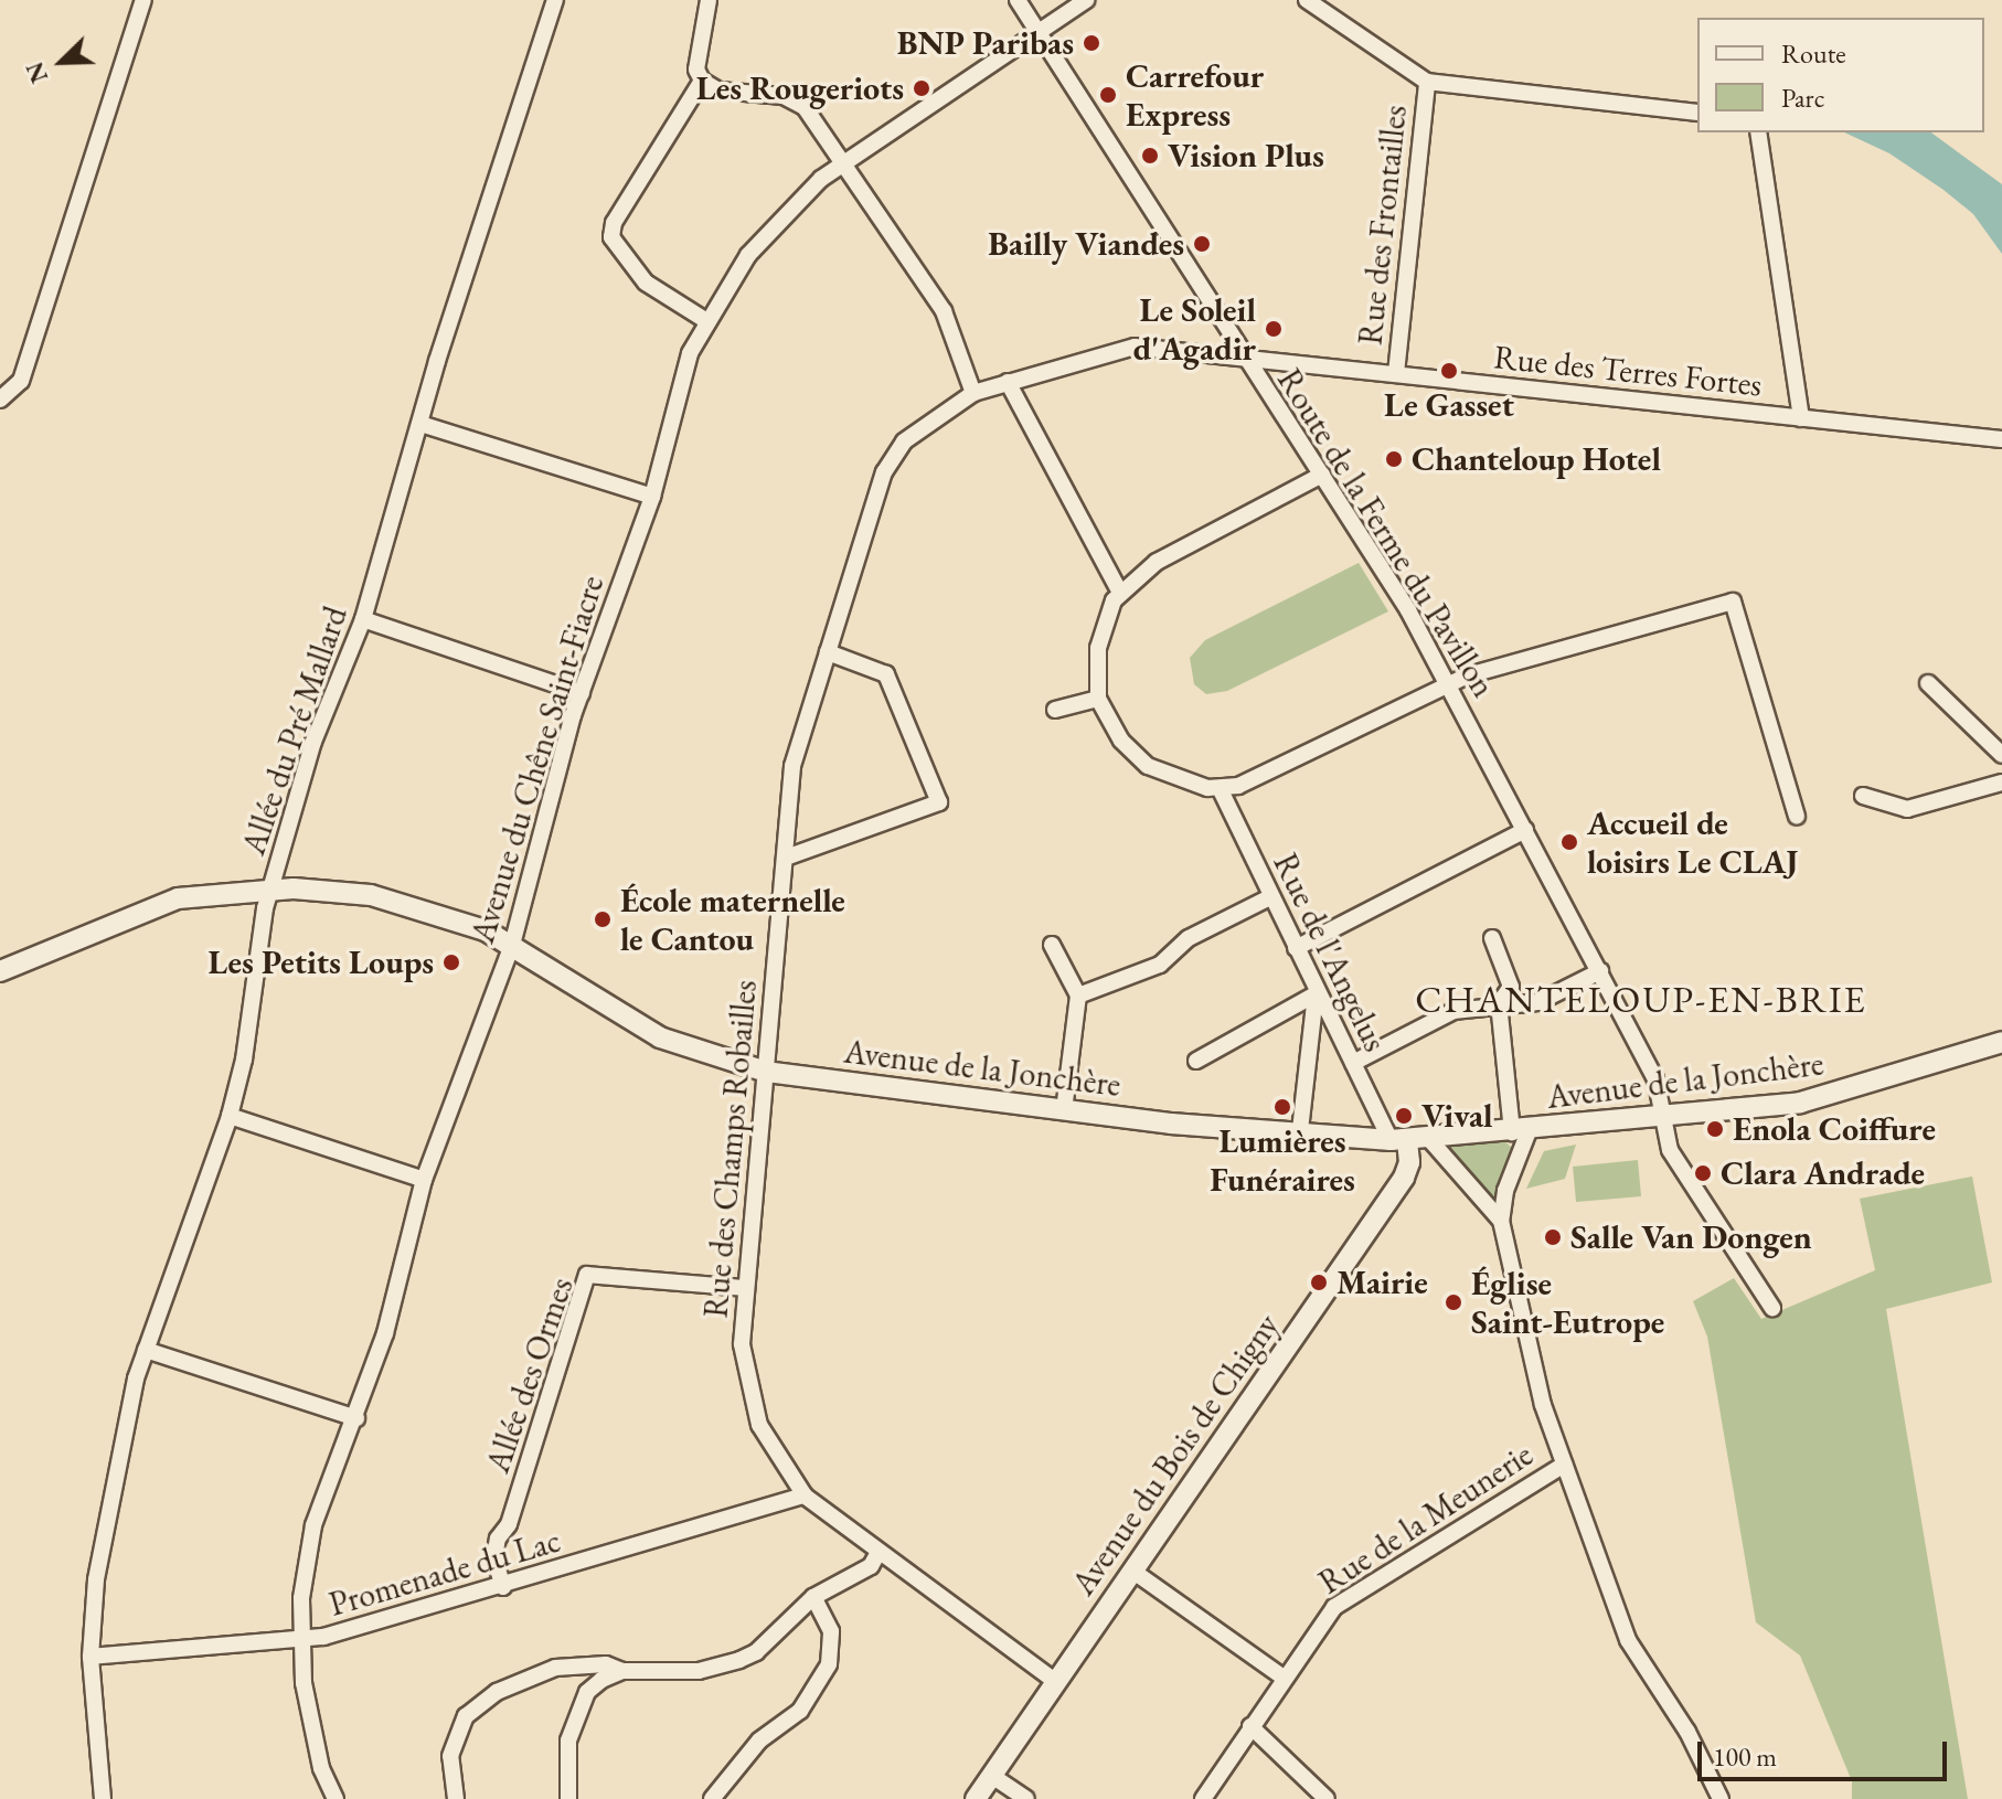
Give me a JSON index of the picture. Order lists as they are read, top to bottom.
{
  "streets": {
    "main road": ["Avenue de la Jonchère", "Avenue du Bois de Chigny"],
    "street": [
      "Rue des Frontailles",
      "Rue des Terres Fortes",
      "Route de la Ferme du Pavillon",
      "Allée du Pré Mallard",
      "Avenue du Chêne Saint-Fiacre",
      "Rue de l'Angelus",
      "Rue des Champs Robailles",
      "Allée des Ormes",
      "Rue de la Meunerie",
      "Promenade du Lac"
    ]
  },
  "crossings": [
    ["Rue des Frontailles", "Rue des Terres Fortes"],
    ["Rue des Terres Fortes", "Route de la Ferme du Pavillon"],
    ["Rue des Terres Fortes", "Rue des Champs Robailles"],
    ["Route de la Ferme du Pavillon", "Avenue du Chêne Saint-Fiacre"],
    ["Route de la Ferme du Pavillon", "Avenue de la Jonchère"],
    ["Route de la Ferme du Pavillon", "Rue des Champs Robailles"],
    ["Allée du Pré Mallard", "Avenue de la Jonchère"],
    ["Allée du Pré Mallard", "Promenade du Lac"],
    ["Avenue du Chêne Saint-Fiacre", "Avenue de la Jonchère"],
    ["Avenue du Chêne Saint-Fiacre", "Promenade du Lac"],
    ["Rue de l'Angelus", "Avenue de la Jonchère"],
    ["Rue de l'Angelus", "Avenue du Bois de Chigny"],
    ["Avenue de la Jonchère", "Rue des Champs Robailles"],
    ["Avenue de la Jonchère", "Avenue du Bois de Chigny"],
    ["Rue des Champs Robailles", "Allée des Ormes"],
    ["Rue des Champs Robailles", "Avenue du Bois de Chigny"],
    ["Rue des Champs Robailles", "Promenade du Lac"],
    ["Allée des Ormes", "Promenade du Lac"]
  ],
  "districts": ["CHANTELOUP-EN-BRIE"],
  "places": [
    "BNP Paribas",
    "Les Rougeriots",
    "Carrefour Express",
    "Vision Plus",
    "Bailly Viandes",
    "Le Soleil d'Agadir",
    "Le Gasset",
    "Chanteloup Hotel",
    "Accueil de loisirs Le CLAJ",
    "École maternelle le Cantou",
    "Les Petits Loups",
    "Lumières Funéraires",
    "Vival",
    "Enola Coiffure",
    "Clara Andrade",
    "Salle Van Dongen",
    "Mairie",
    "Église Saint-Eutrope"
  ],
  "legend": ["Route", "Parc"],
  "scale_bar": "100 m",
  "north": "bottom left"
}
